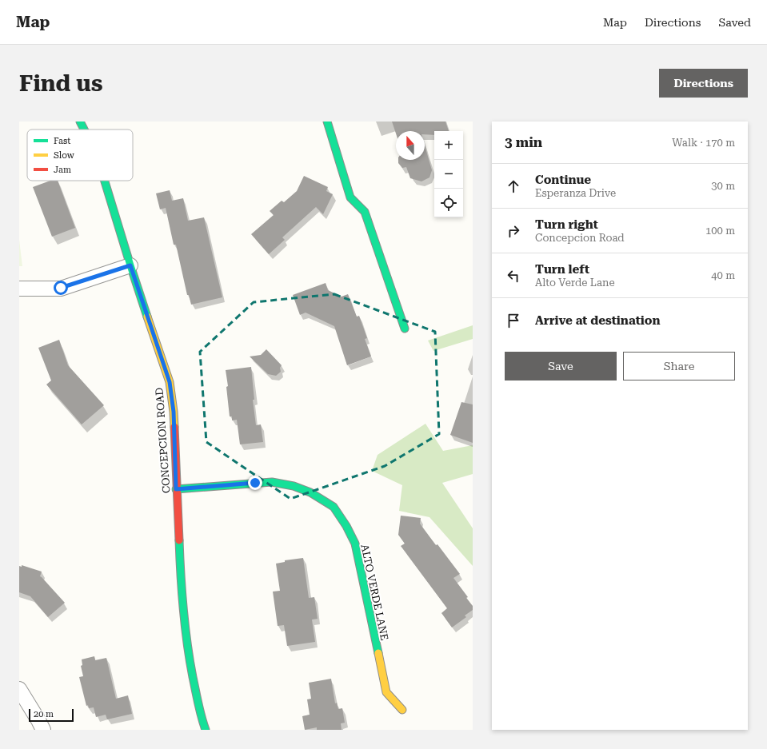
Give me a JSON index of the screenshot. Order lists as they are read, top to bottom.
{
  "streets": {
    "street": ["CONCEPCION ROAD", "ALTO VERDE LANE"]
  },
  "crossings": [
    ["CONCEPCION ROAD", "ALTO VERDE LANE"]
  ],
  "legend": ["Fast", "Slow", "Jam"],
  "scale_bar": "20 m",
  "north": "top",
  "page": {
    "header": "Map",
    "nav": ["Map", "Directions", "Saved"],
    "buttons": [
      "Directions",
      ["Save", "Share"]
    ],
    "title": "Find us",
    "heading": ["3 min", "Walk · 170 m"],
    "map_buttons": ["+", "−"],
    "list": [
      ["Continue", "Esperanza Drive", "30 m"],
      ["Turn right", "Concepcion Road", "100 m"],
      ["Turn left", "Alto Verde Lane", "40 m"],
      "Arrive at destination"
    ],
    "scale": "20 m"
  }
}
